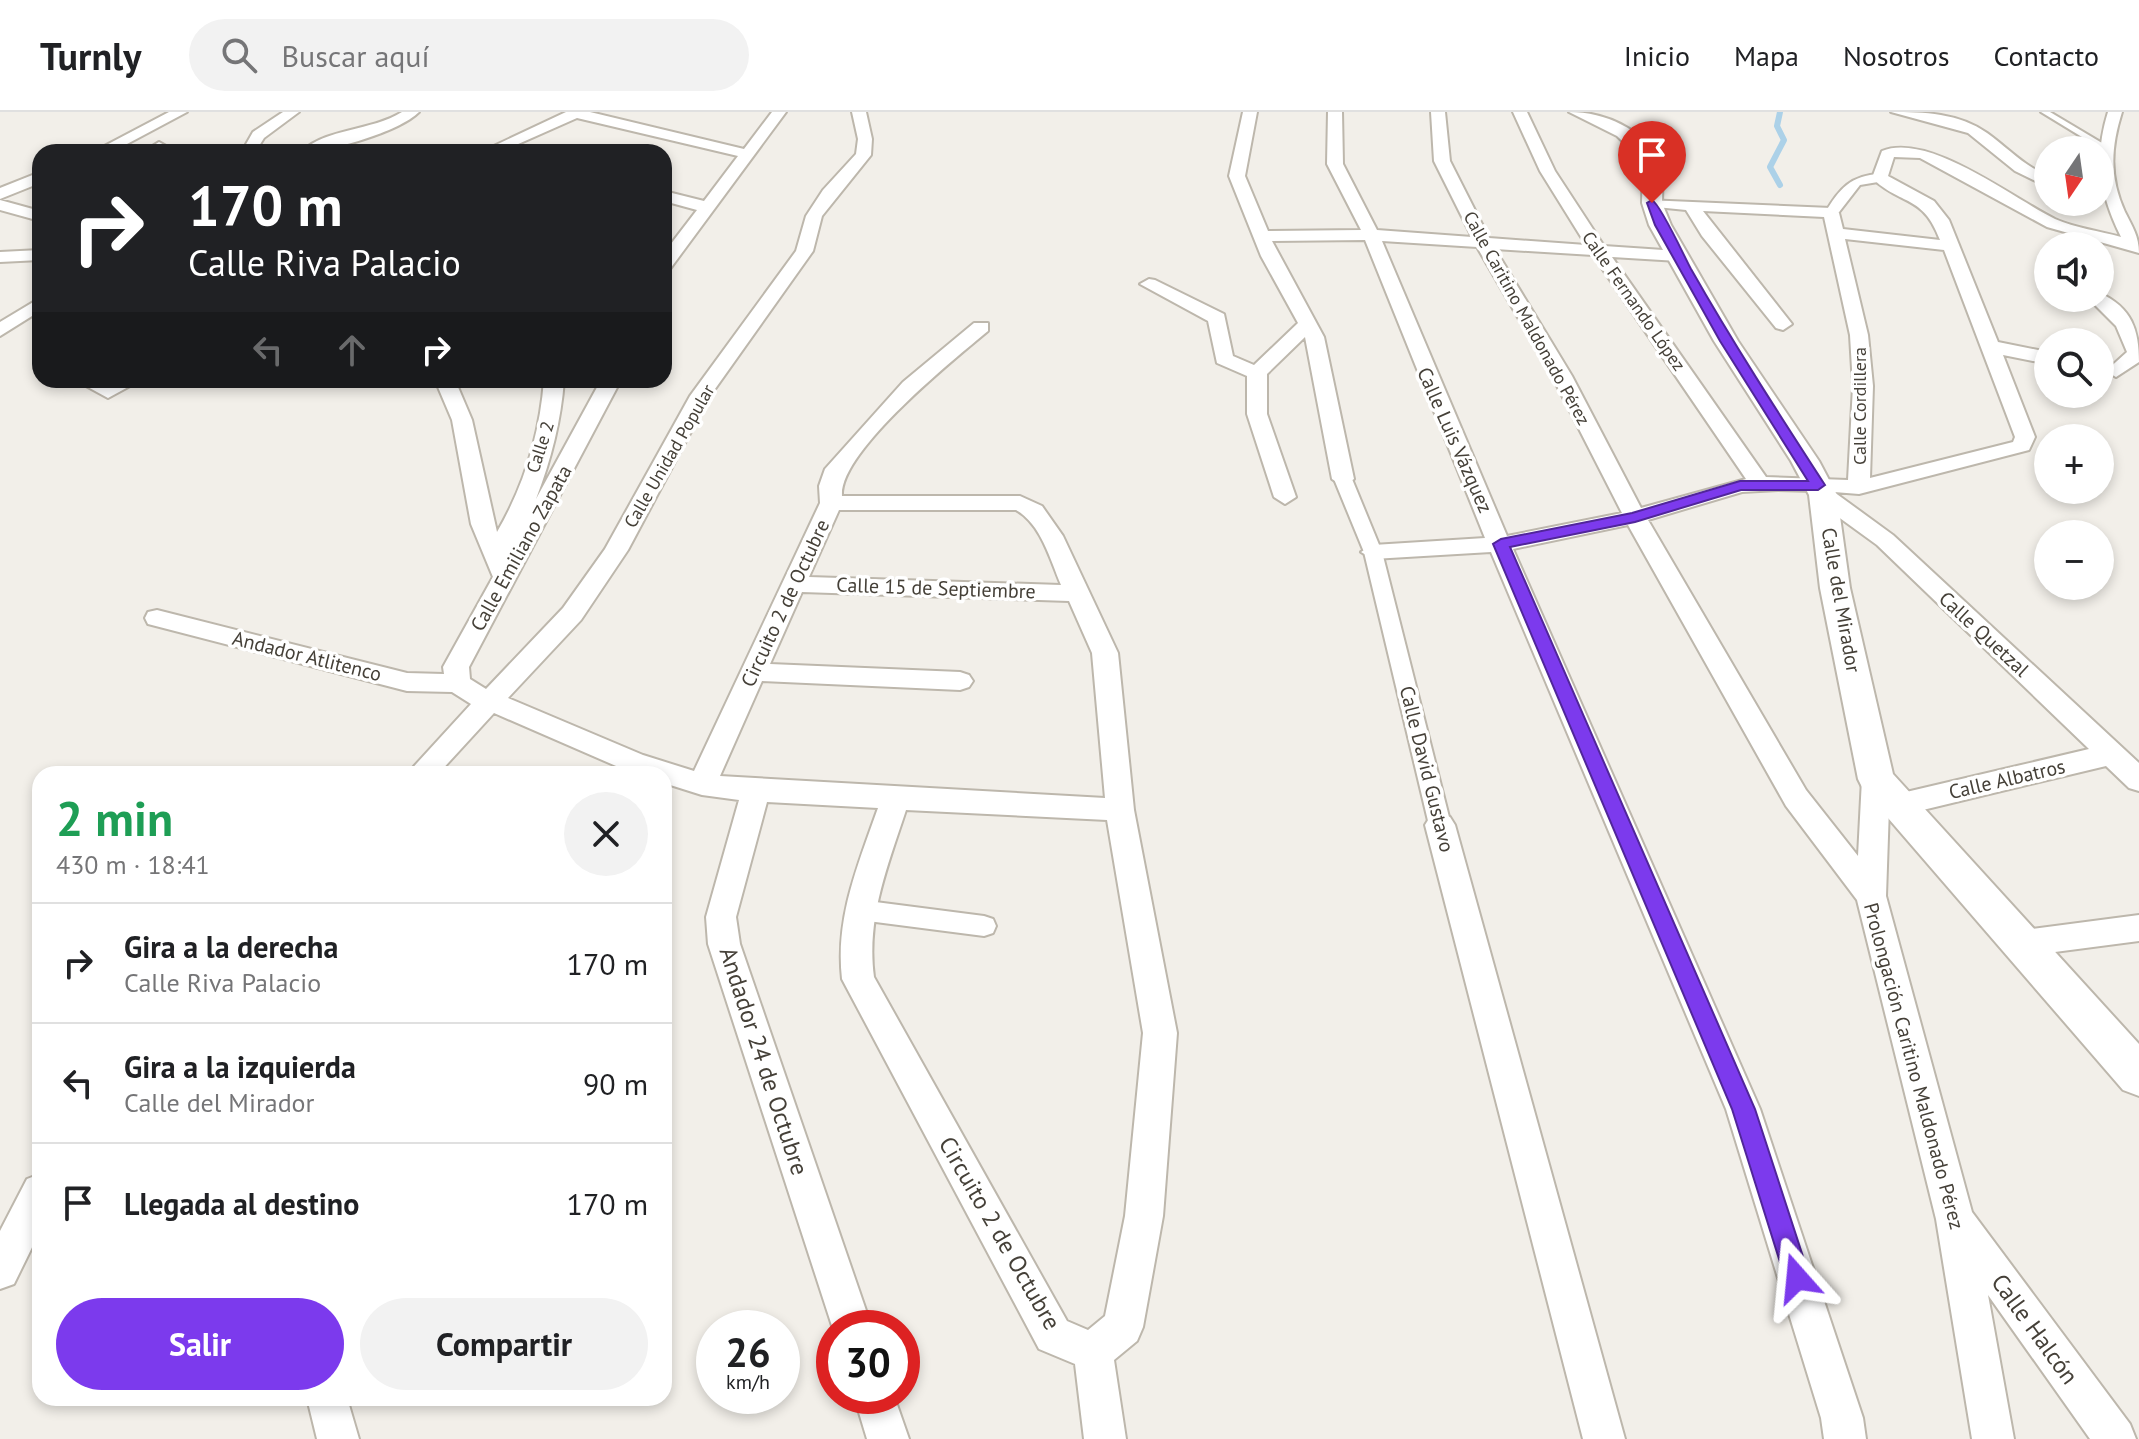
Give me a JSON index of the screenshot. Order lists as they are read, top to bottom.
{
  "streets": {
    "street": [
      "Calle Fernando López",
      "Calle Caritino Maldonado Pérez",
      "Calle Cordillera",
      "Calle Luis Vázquez",
      "Calle 2",
      "Calle Unidad Popular",
      "Calle Emiliano Zapata",
      "Calle 15 de Septiembre",
      "Calle del Mirador",
      "Circuito 2 de Octubre",
      "Calle Quetzal",
      "Andador Atlitenco",
      "Calle David Gustavo",
      "Calle Albatros",
      "Andador 24 de Octubre",
      "Prolongación Caritino Maldonado Pérez",
      "Calle Halcón"
    ]
  },
  "crossings": [
    ["Calle Caritino Maldonado Pérez", "Prolongación Caritino Maldonado Pérez"],
    ["Calle Emiliano Zapata", "Andador Atlitenco"],
    ["Calle 15 de Septiembre", "Circuito 2 de Octubre"],
    ["Calle del Mirador", "Calle Quetzal"],
    ["Calle del Mirador", "Calle Albatros"],
    ["Calle Quetzal", "Calle Albatros"],
    ["Prolongación Caritino Maldonado Pérez", "Calle Halcón"]
  ],
  "north": "bottom",
  "page": {
    "header": "Turnly",
    "search": "Buscar aquí",
    "nav": [
      "Inicio",
      "Mapa",
      "Nosotros",
      "Contacto"
    ],
    "map_buttons": ["+", "−"],
    "turn": ["170 m", "Calle Riva Palacio"],
    "heading": ["2 min", "430 m · 18:41"],
    "list": [
      {
        "name": "Gira a la derecha",
        "note": "Calle Riva Palacio",
        "value": "170 m"
      },
      {
        "name": "Gira a la izquierda",
        "note": "Calle del Mirador",
        "value": "90 m"
      },
      {
        "name": "Llegada al destino",
        "value": "170 m"
      }
    ],
    "buttons": ["Salir", "Compartir"],
    "speed": "26 km/h",
    "limit": "30"
  }
}
